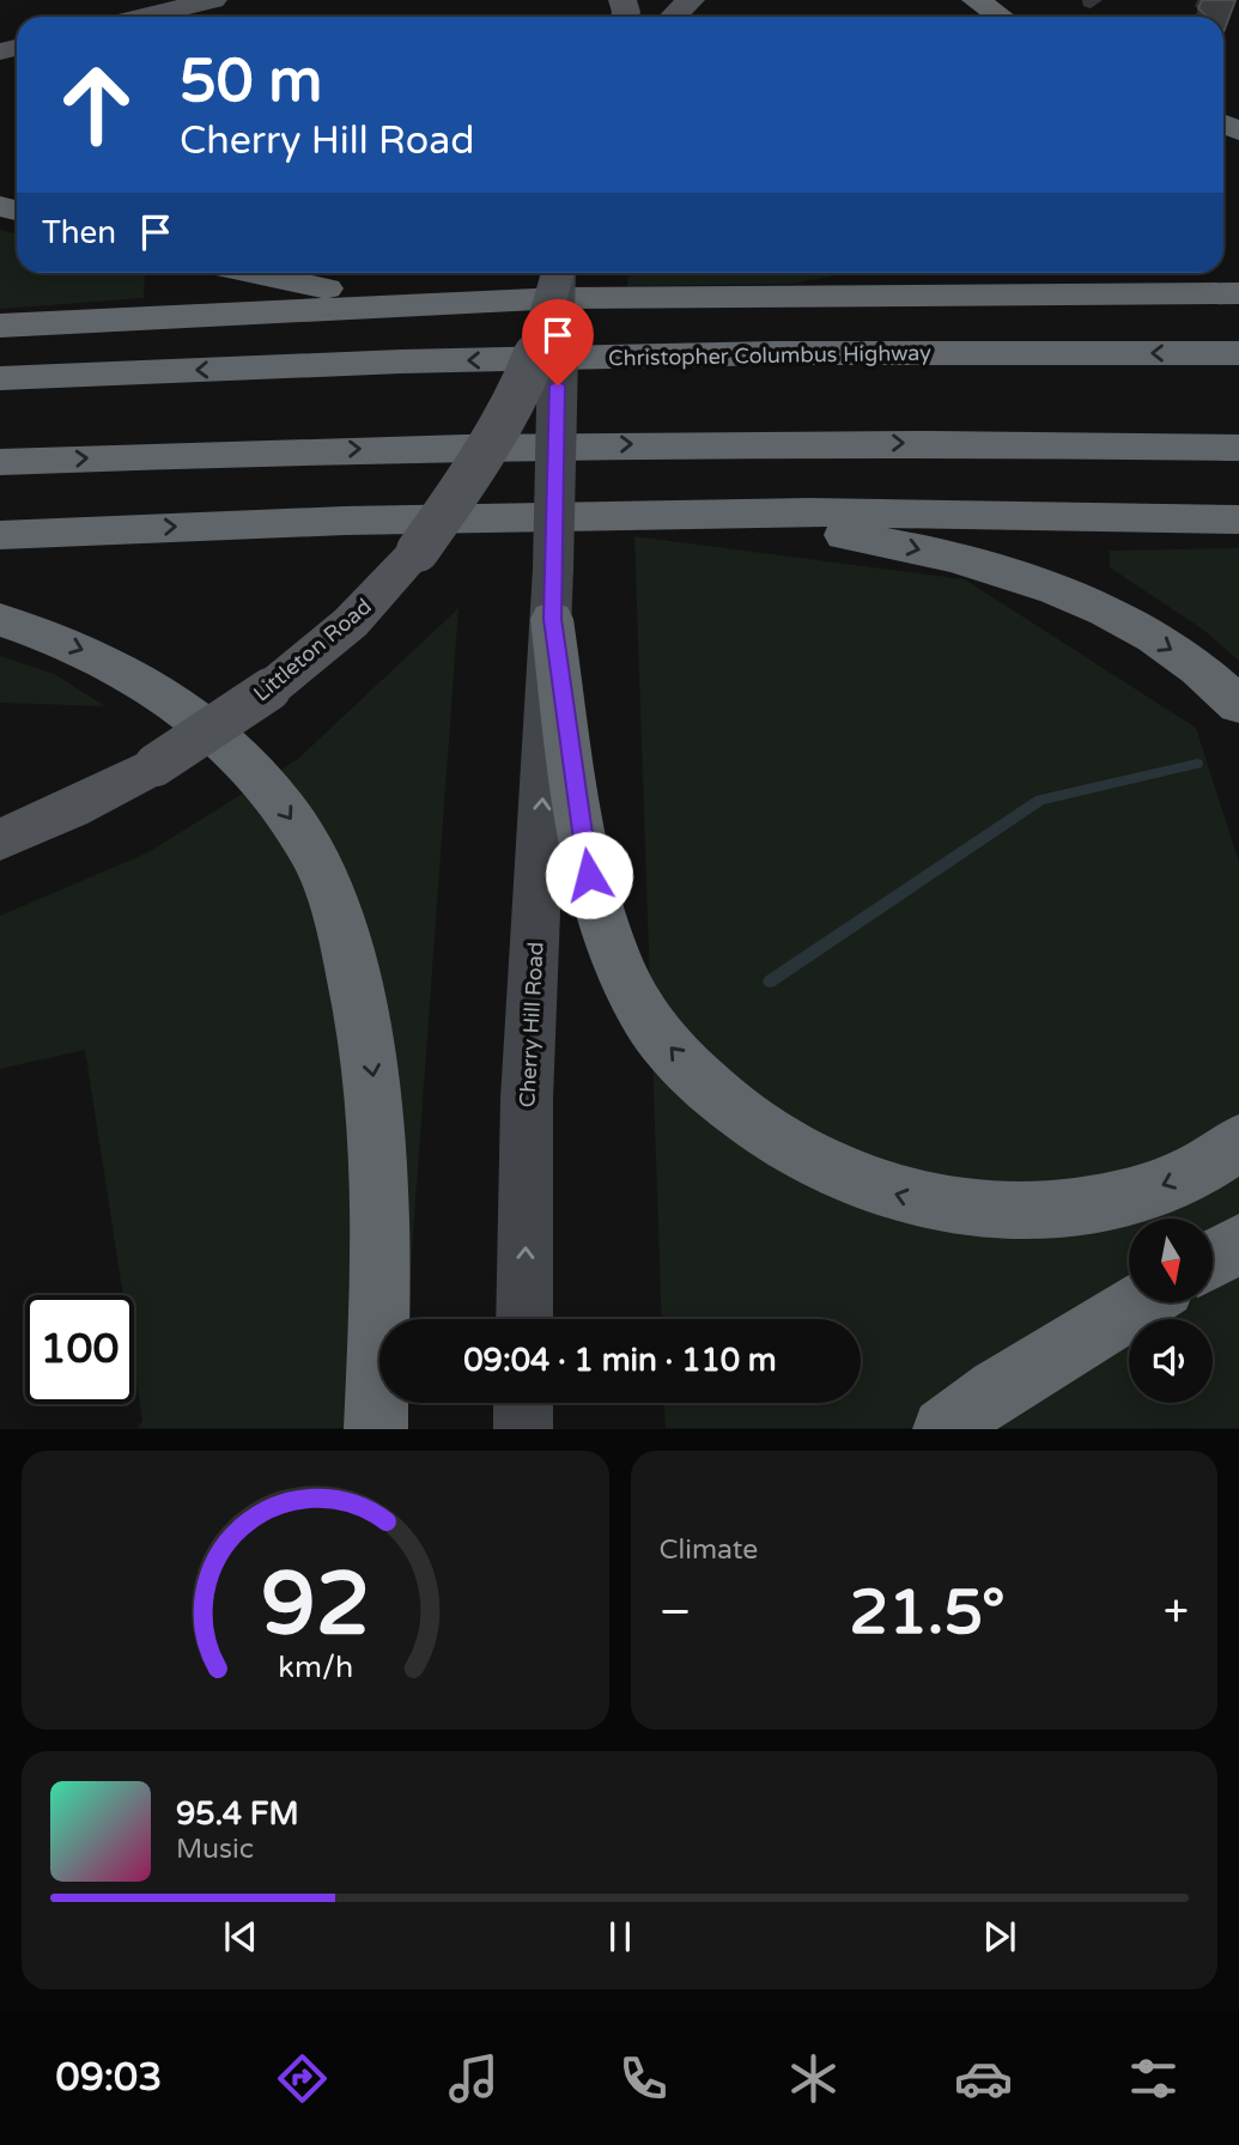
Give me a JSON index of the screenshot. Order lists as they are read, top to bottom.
{
  "streets": {
    "highway": ["Christopher Columbus Highway"],
    "main road": ["Littleton Road", "Cherry Hill Road"]
  },
  "one_way": ["Cherry Hill Road"],
  "north": "bottom",
  "page": {
    "turn": ["50 m", "Cherry Hill Road"],
    "then": "Then",
    "limit": "100",
    "trip": "09:04 · 1 min · 110 m",
    "tile": "Climate",
    "heat": ["−", "21.5°", "+"],
    "song": ["95.4 FM", "Music"],
    "tabs": "09:03",
    "gauge": ["92", "km/h"]
  }
}
